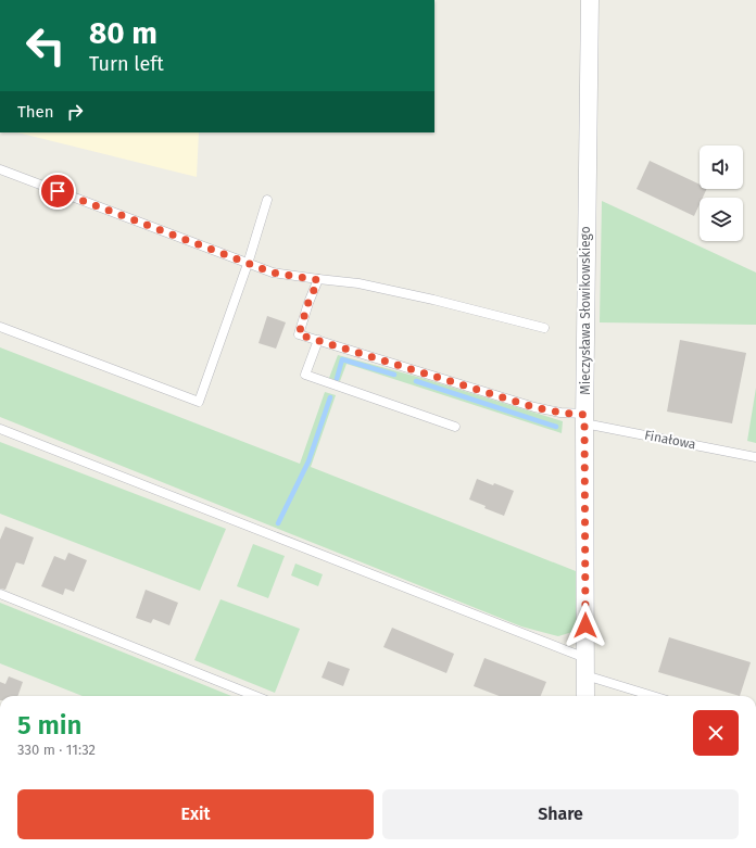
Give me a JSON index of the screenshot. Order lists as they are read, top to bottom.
{
  "streets": {
    "street": ["Mieczysława Słowikowskiego"],
    "lane": ["Finałowa"]
  },
  "crossings": [
    ["Mieczysława Słowikowskiego", "Finałowa"]
  ],
  "page": {
    "turn": ["80 m", "Turn left"],
    "then": "Then",
    "heading": ["5 min", "330 m · 11:32"],
    "buttons": ["Exit", "Share"]
  }
}
